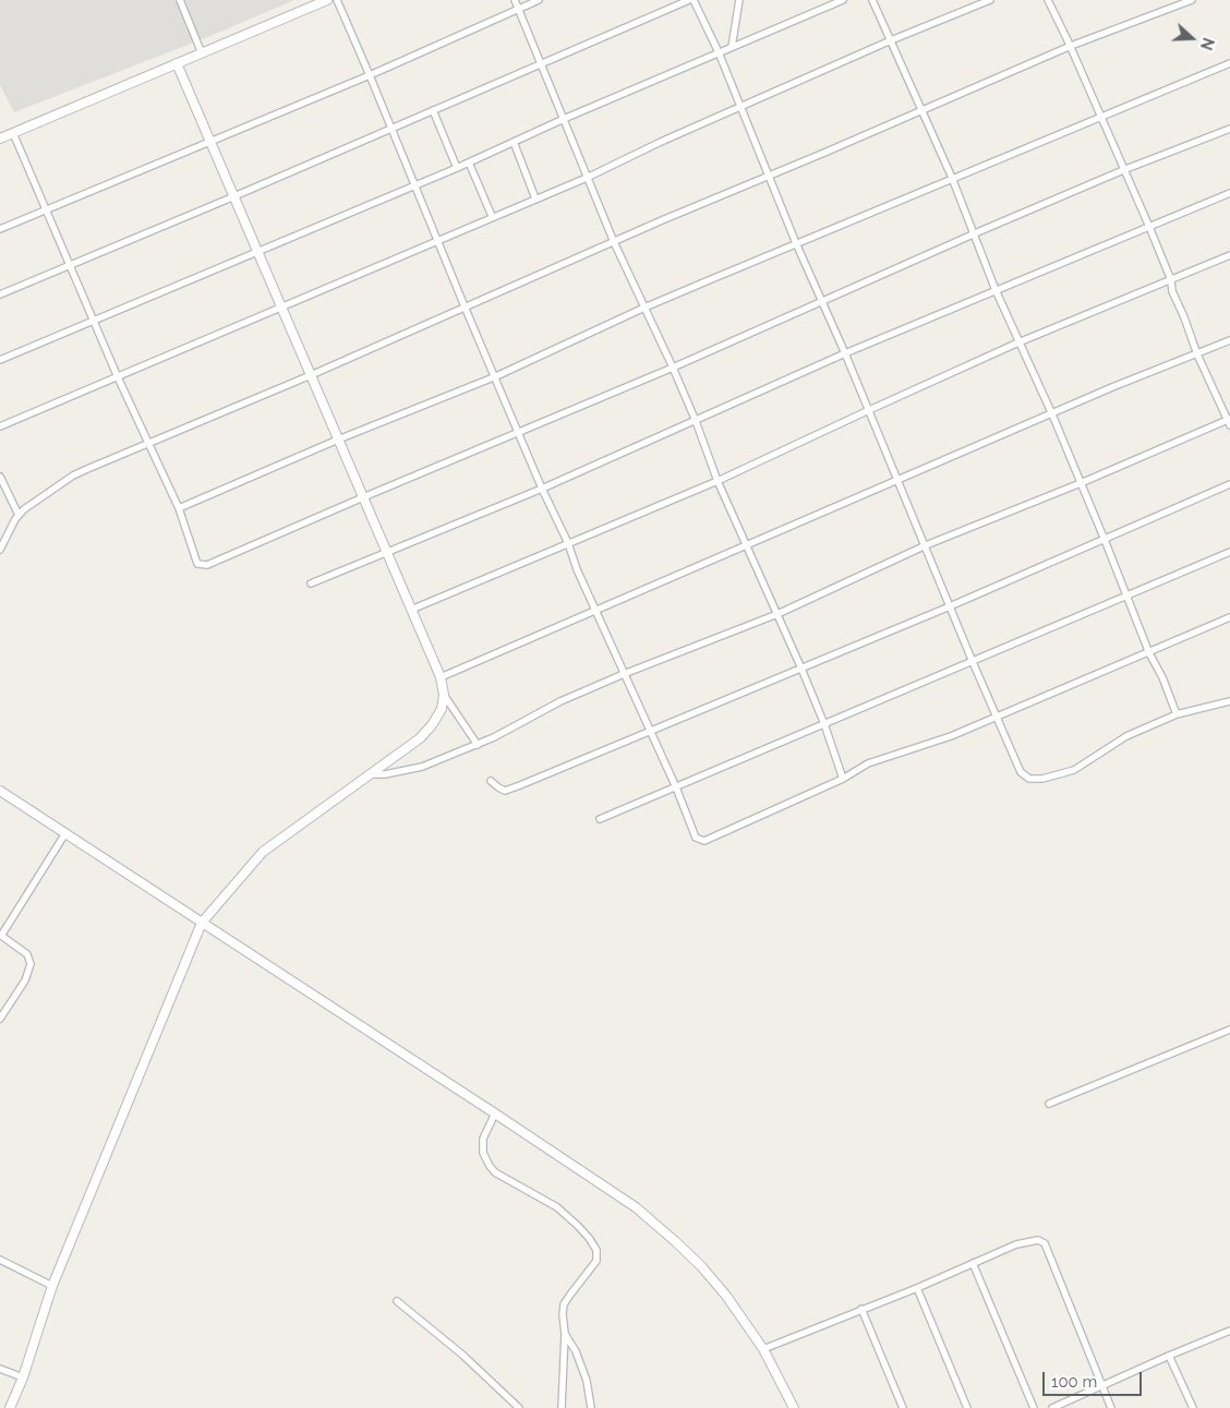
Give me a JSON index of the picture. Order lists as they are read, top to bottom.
{
  "scale_bar": "100 m",
  "north": "right"
}
